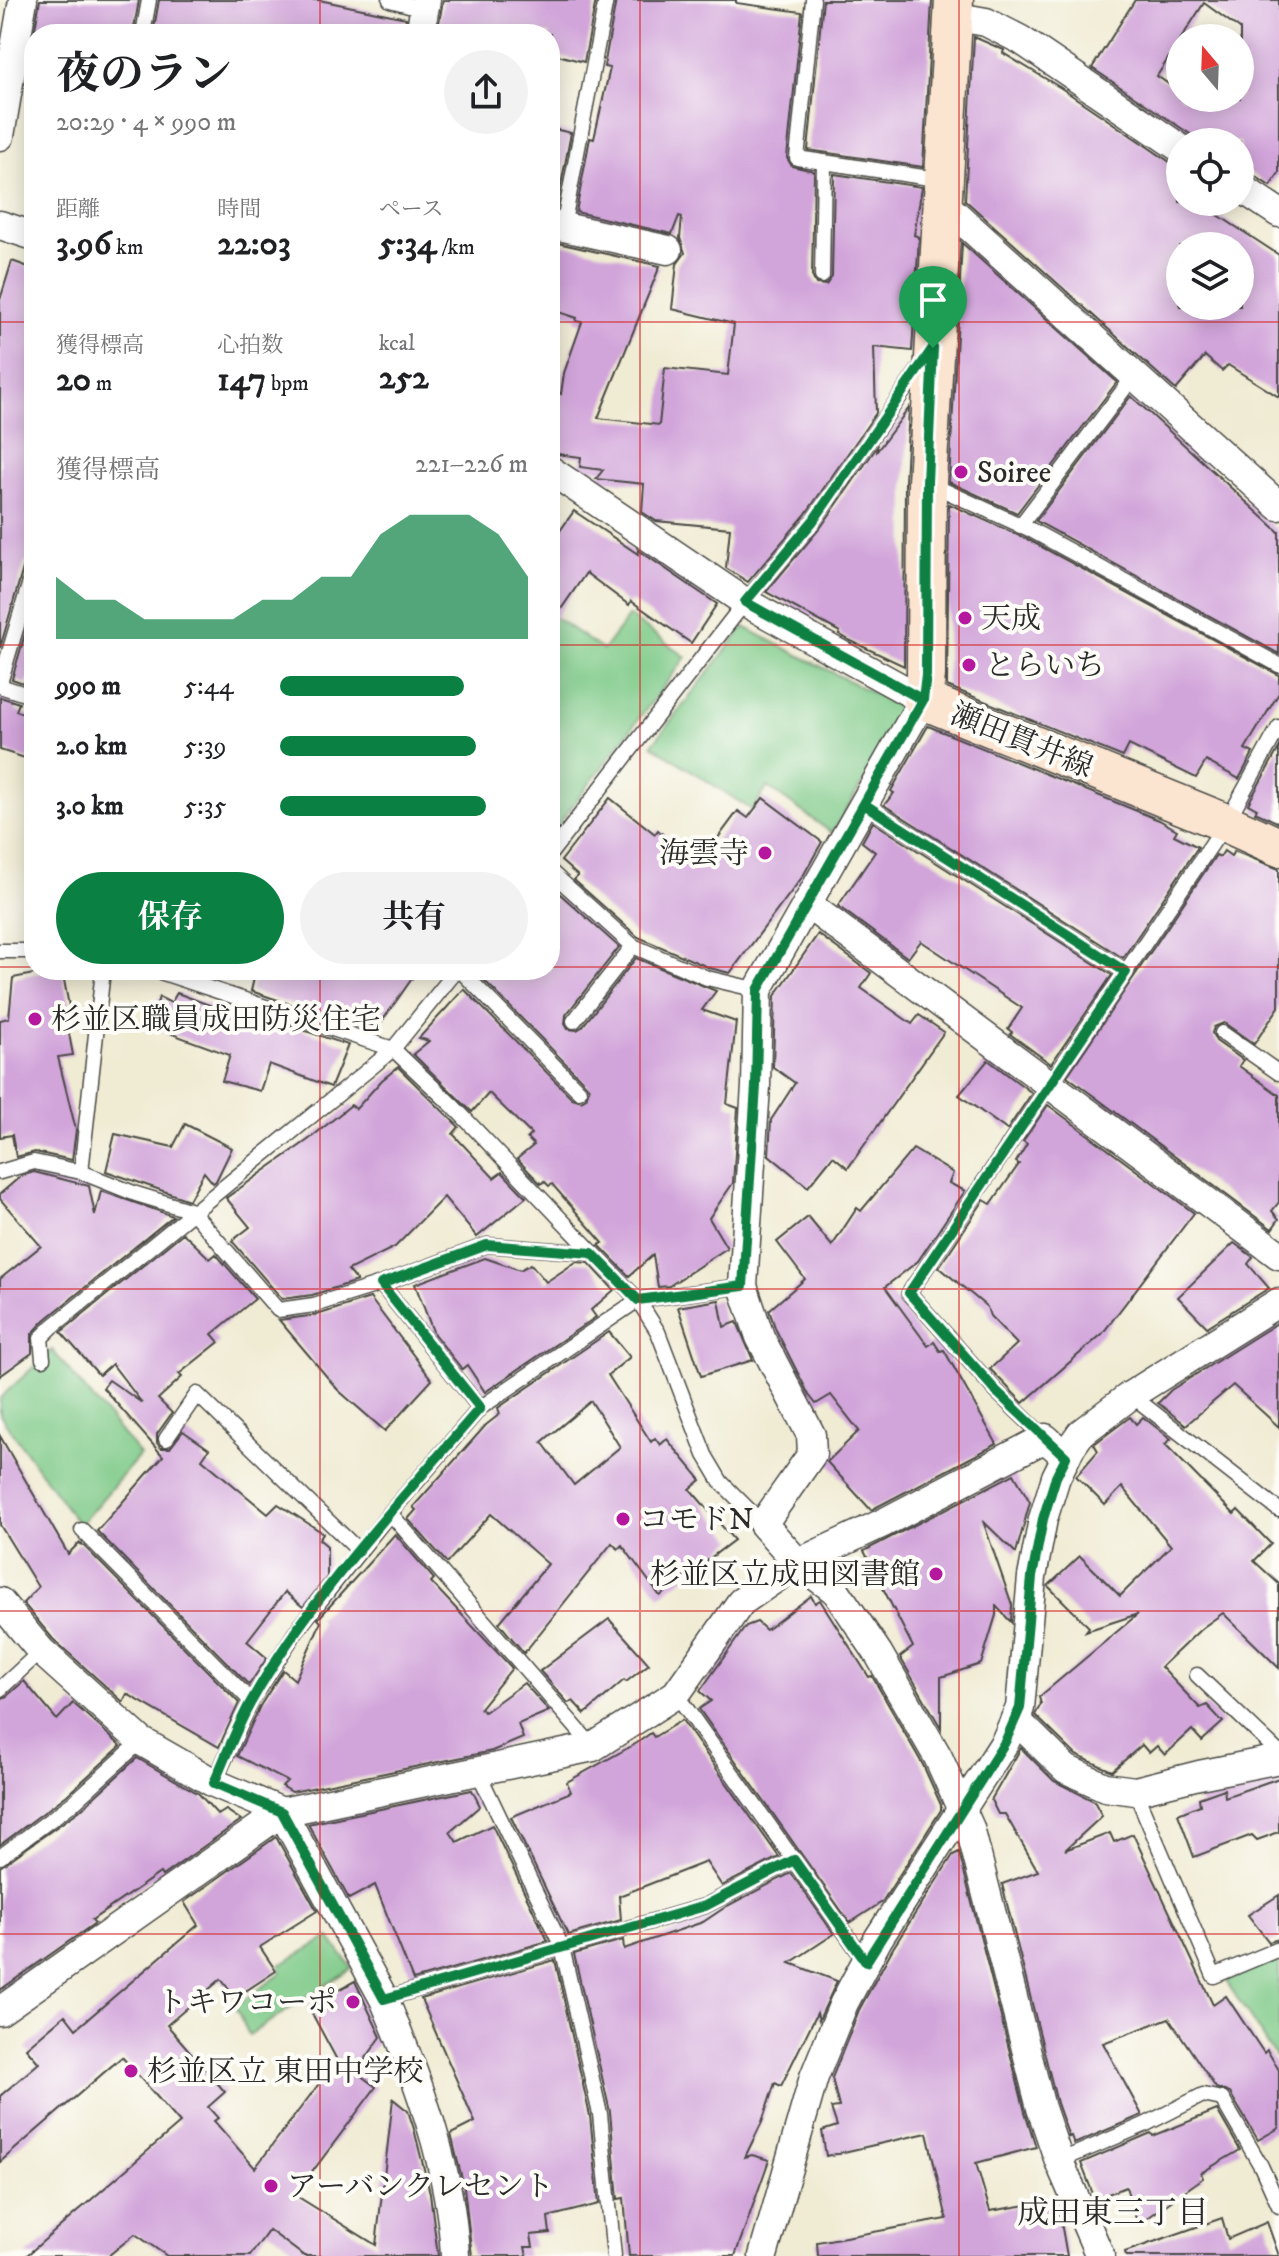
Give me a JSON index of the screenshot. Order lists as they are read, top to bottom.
{
  "streets": {
    "main road": ["瀬田貫井線"]
  },
  "districts": ["成田東三丁目"],
  "places": [
    "Soiree",
    "天成",
    "とらいち",
    "海雲寺",
    "杉並区職員成田防災住宅",
    "コモドN",
    "杉並区立成田図書館",
    "トキワコーポ",
    "杉並区立 東田中学校",
    "アーバンクレセント"
  ],
  "north": "top",
  "page": {
    "heading": ["夜のラン", "20:29 · 4 × 990 m"],
    "stats": [
      ["距離", "3.96 km"],
      ["時間", "22:03"],
      ["ペース", "5:34 /km"],
      ["獲得標高", "20 m"],
      ["心拍数", "147 bpm"],
      ["kcal", "252"]
    ],
    "chart": ["獲得標高", "221–226 m"],
    "list": [
      {
        "name": "990 m",
        "note": "5:44"
      },
      {
        "name": "2.0 km",
        "note": "5:39"
      },
      {
        "name": "3.0 km",
        "note": "5:35"
      }
    ],
    "buttons": ["保存", "共有"]
  }
}
